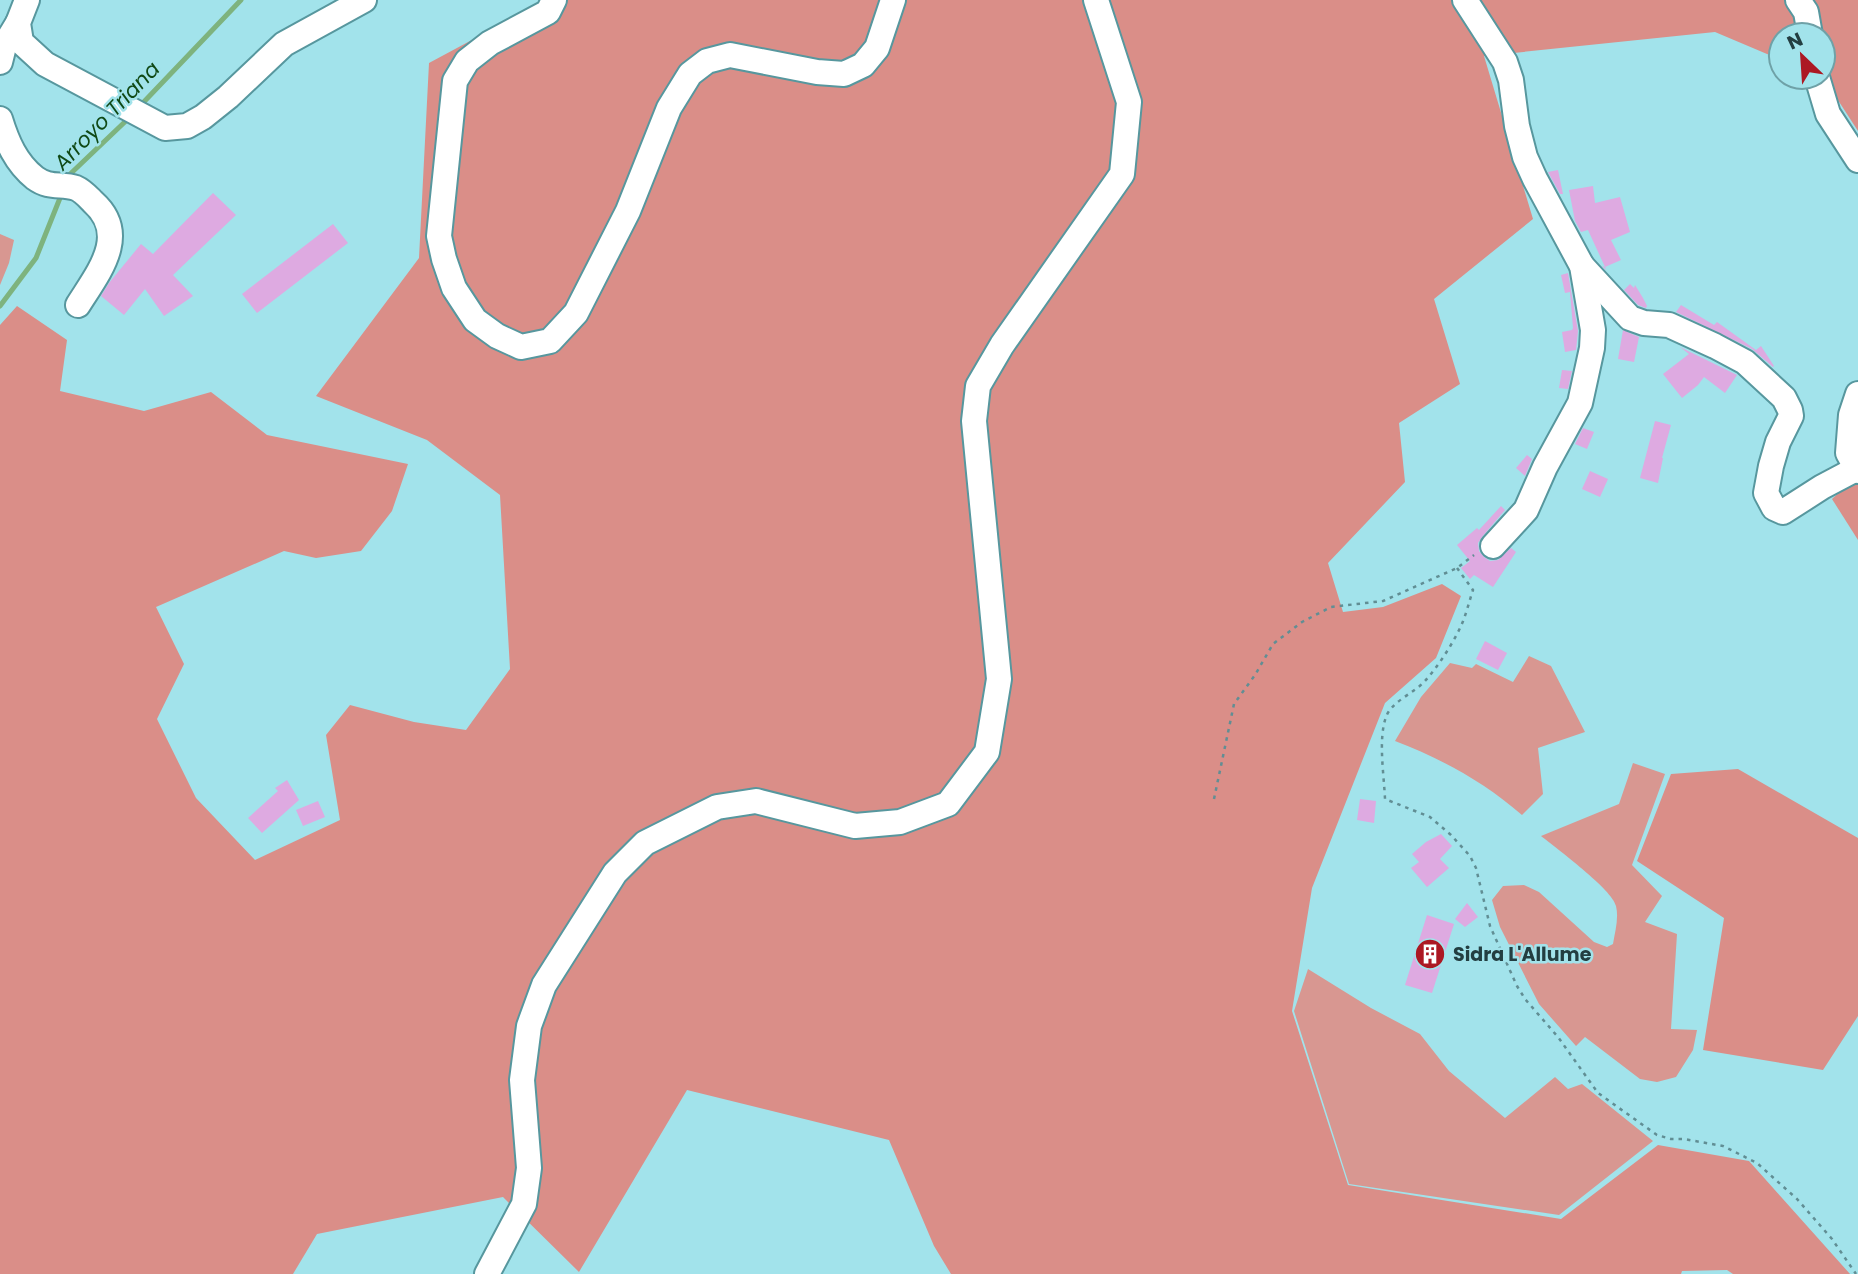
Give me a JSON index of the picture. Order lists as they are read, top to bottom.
{
  "water": ["Arroyo Triana"],
  "places": {
    "building": ["Sidra L'Allume"]
  },
  "north": "top left"
}
